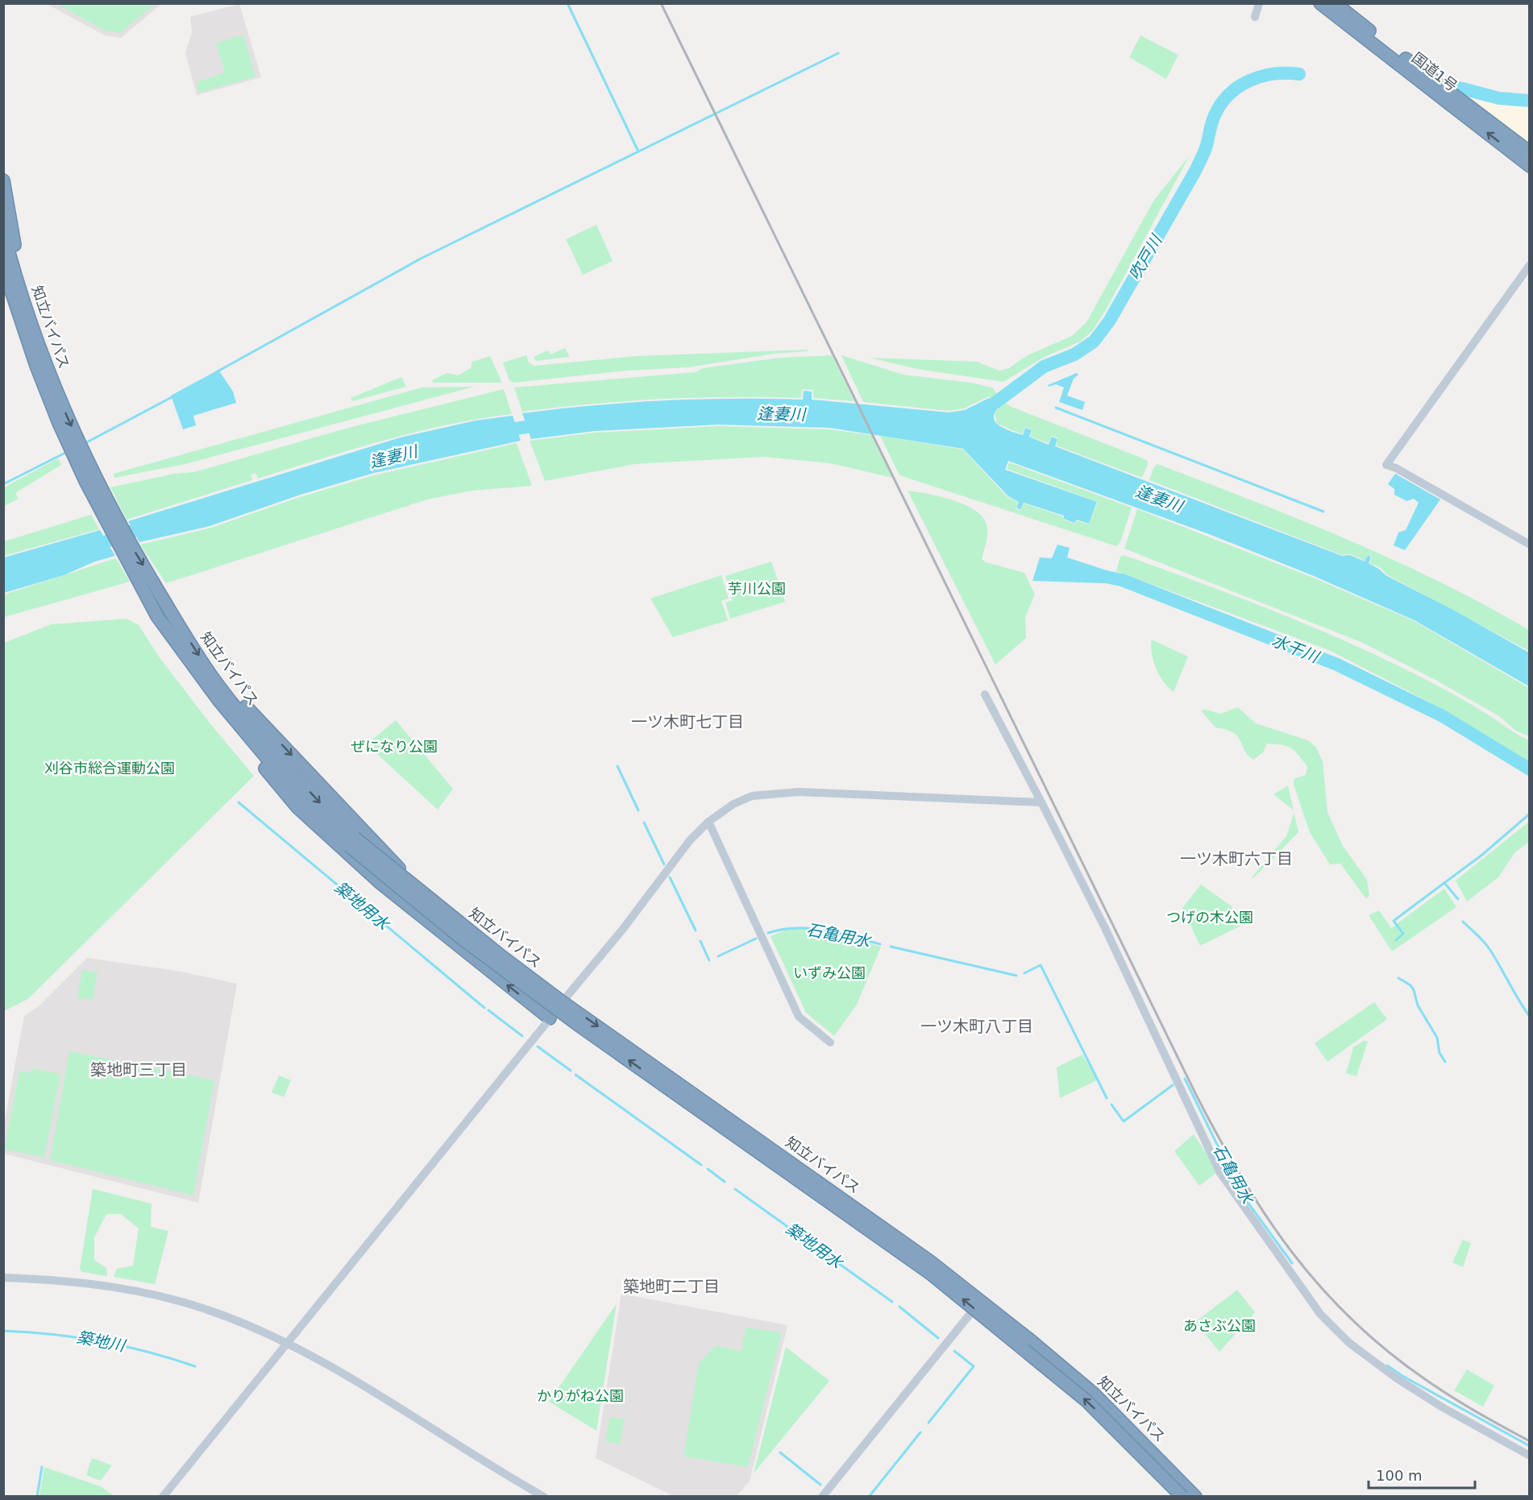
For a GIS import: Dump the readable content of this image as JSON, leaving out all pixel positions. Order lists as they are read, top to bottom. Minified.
{"streets":{"highway":["国道1号","知立バイパス"]},"districts":["一ツ木町七丁目","一ツ木町六丁目","一ツ木町八丁目","築地町三丁目","築地町二丁目"],"water":["吹戸川","逢妻川","水干川","築地用水","石亀用水","築地川"],"parks":["芋川公園","ぜになり公園","刈谷市総合運動公園","つげの木公園","いずみ公園","あさぶ公園","かりがね公園"],"scale_bar":"100 m"}
